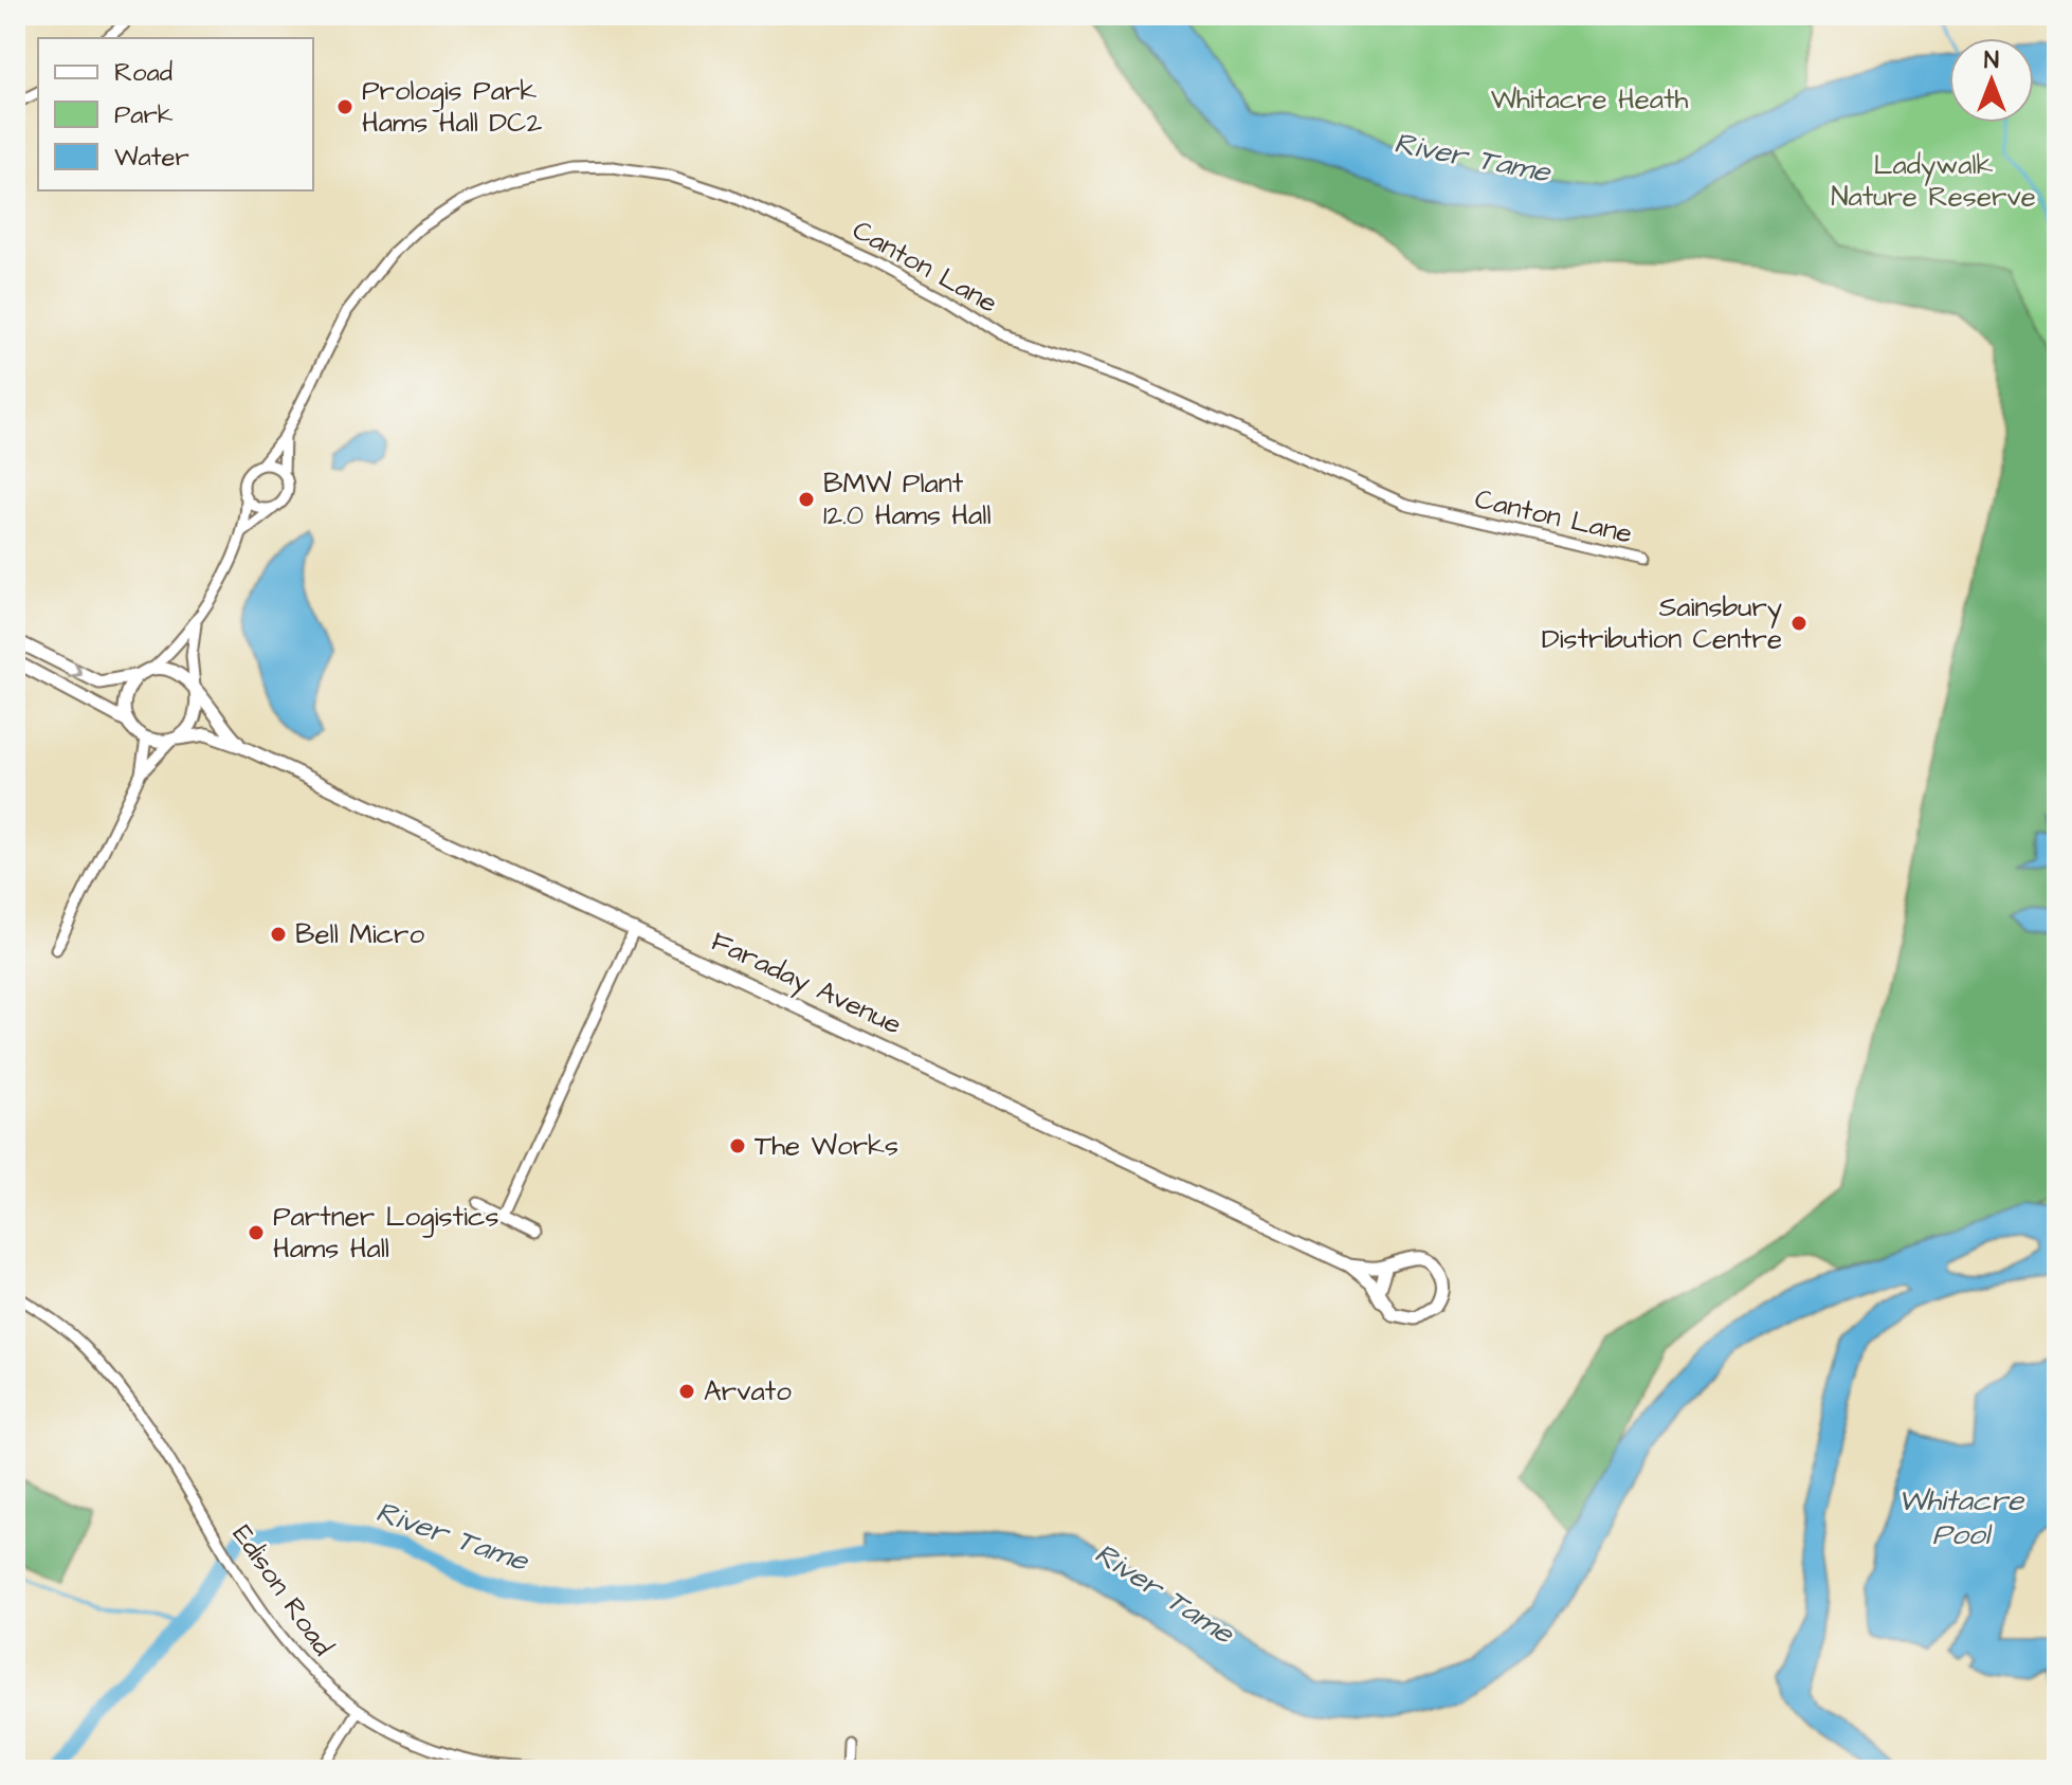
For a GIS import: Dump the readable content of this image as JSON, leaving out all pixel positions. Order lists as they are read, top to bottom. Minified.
{"streets":{"street":["Canton Lane","Faraday Avenue","Edison Road"]},"water":["River Tame","Whitacre Pool"],"parks":["Whitacre Heath","Ladywalk Nature Reserve"],"places":["Prologis Park Hams Hall DC2","BMW Plant 12.0 Hams Hall","Sainsbury Distribution Centre","Bell Micro","The Works","Partner Logistics Hams Hall","Arvato"],"legend":["Road","Park","Water"],"north":"top"}
